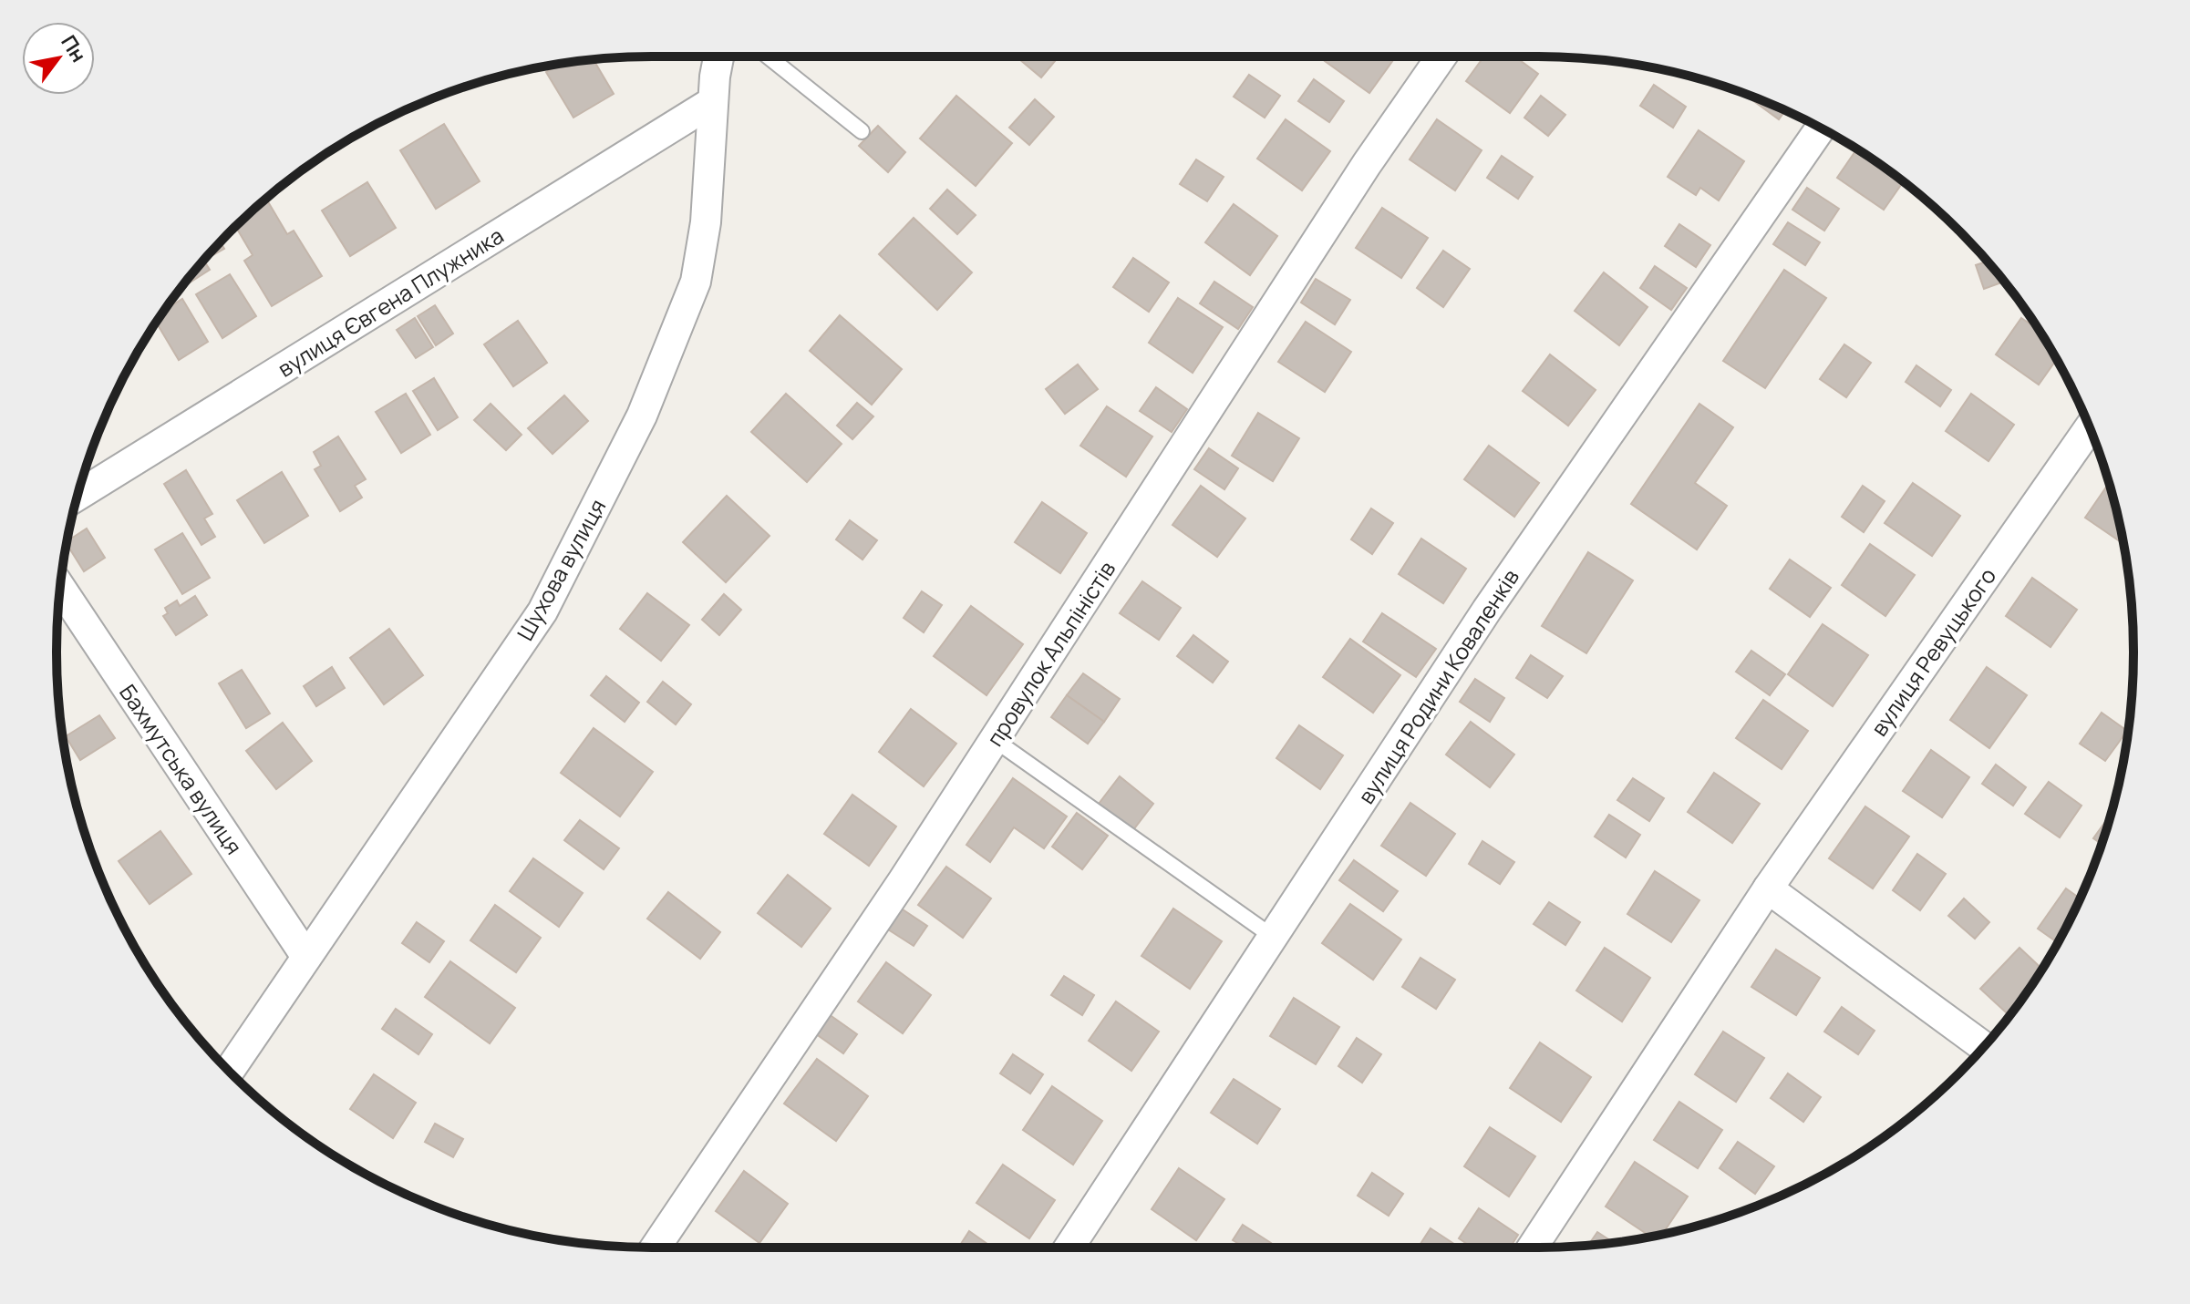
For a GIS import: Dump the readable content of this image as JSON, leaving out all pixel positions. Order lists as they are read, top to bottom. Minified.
{"streets":{"street":["вулиця Євгена Плужника","Шухова вулиця","вулиця Ревуцького","провулок Альпіністів","вулиця Родини Коваленків","Бахмутська вулиця"]},"crossings":[["вулиця Євгена Плужника","Шухова вулиця"],["Шухова вулиця","Бахмутська вулиця"]],"north":"top right"}
